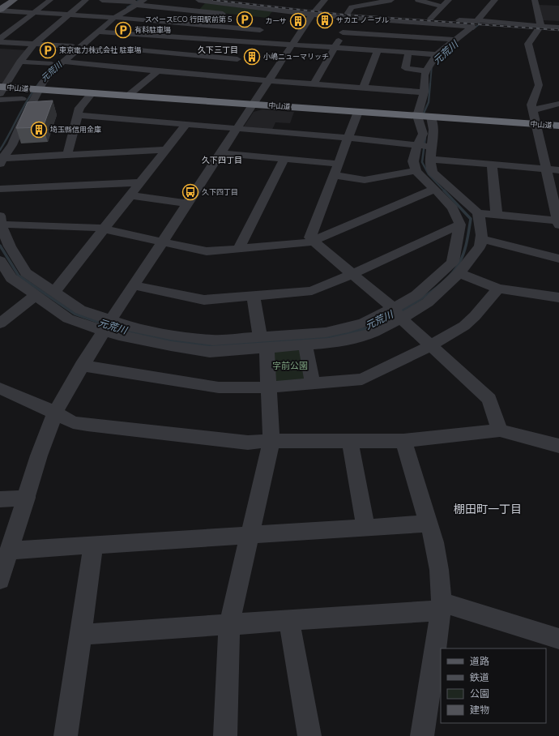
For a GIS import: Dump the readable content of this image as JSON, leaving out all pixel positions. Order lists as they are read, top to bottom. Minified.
{"streets":{"highway":["中山道"]},"districts":["久下三丁目","久下四丁目","棚田町一丁目"],"water":["元荒川"],"parks":["字前公園"],"places":{"parking":["スペースECO 行田駅前第５","有料駐車場","東京電力株式会社 駐車場"],"building":["サカエ ノーブル","カーサ","小嶋ニューマリッチ","埼玉縣信用金庫"],"bus stop":["久下四丁目"]},"legend":["道路","鉄道","公園","建物"]}
